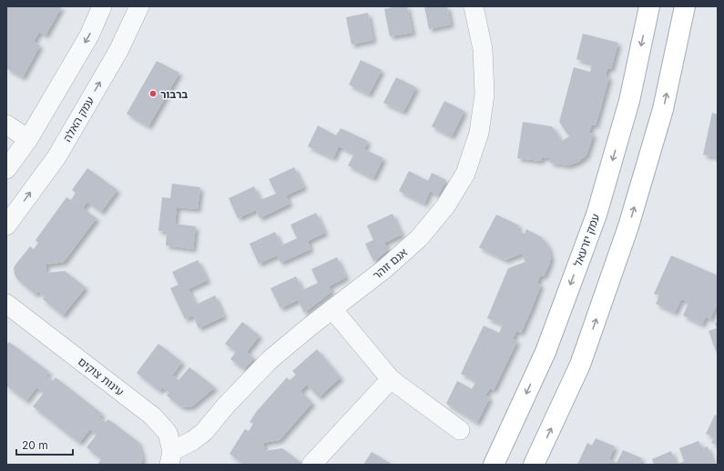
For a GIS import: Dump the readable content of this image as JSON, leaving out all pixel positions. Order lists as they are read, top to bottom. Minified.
{"streets":{"main road":["עמק יזרעאל"],"street":["עמק האלה","אגם זוהר","עינות צוקים"]},"crossings":[["אגם זוהר","עינות צוקים"]],"places":["ברבור"],"scale_bar":"20 m"}
